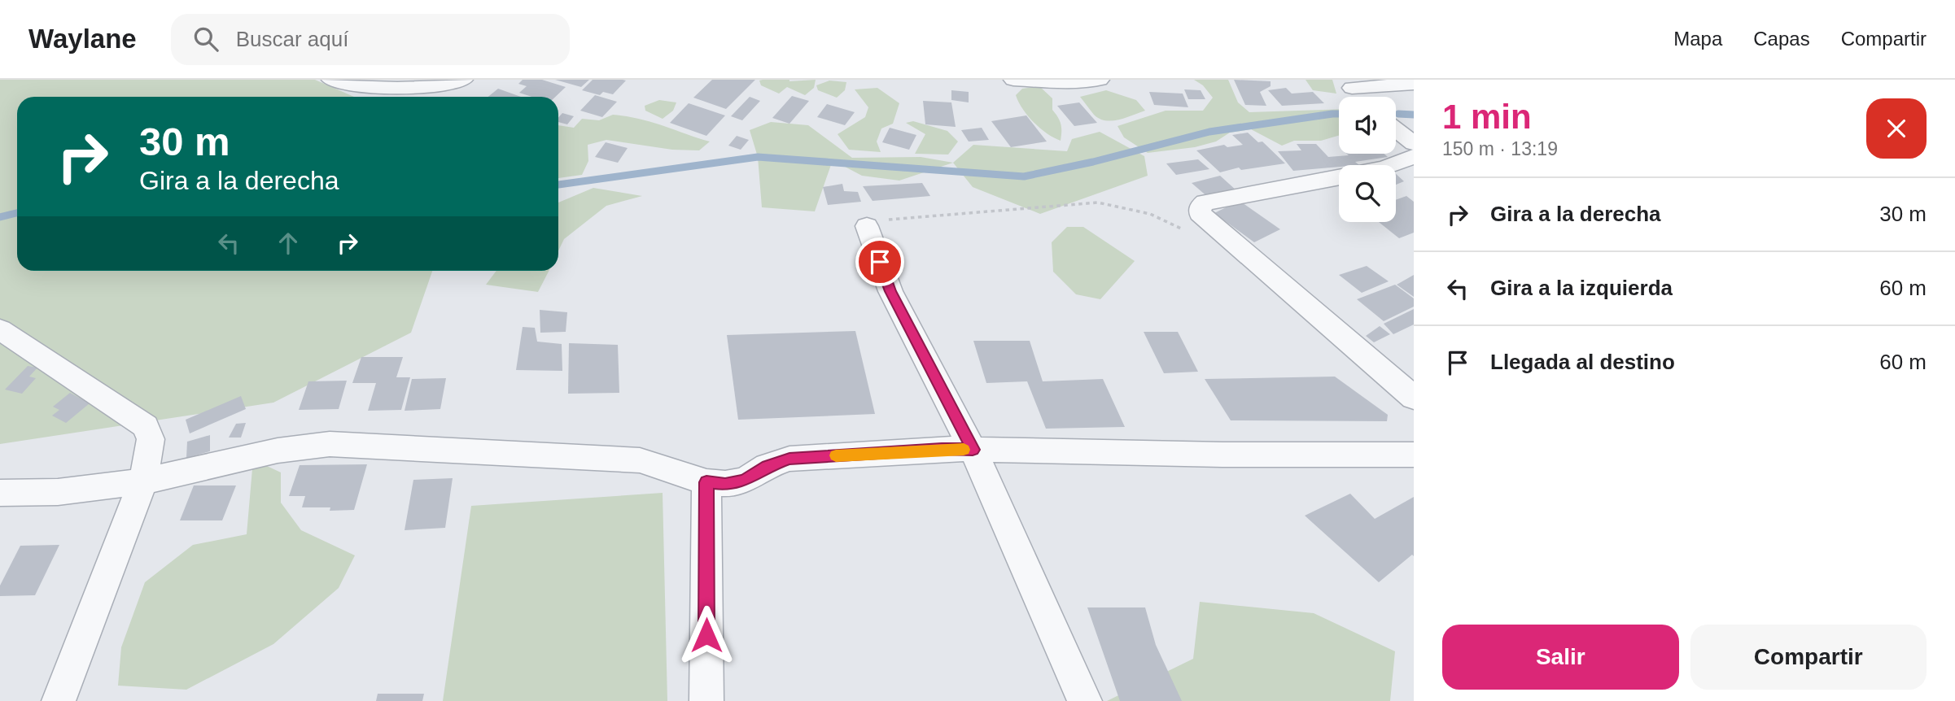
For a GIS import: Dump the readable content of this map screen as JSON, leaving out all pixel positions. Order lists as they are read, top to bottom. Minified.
{"page":{"header":"Waylane","search":"Buscar aquí","nav":["Mapa","Capas","Compartir"],"heading":["1 min","150 m · 13:19"],"turn":["30 m","Gira a la derecha"],"list":[{"name":"Gira a la derecha","value":"30 m"},{"name":"Gira a la izquierda","value":"60 m"},{"name":"Llegada al destino","value":"60 m"}],"buttons":["Salir","Compartir"]}}
